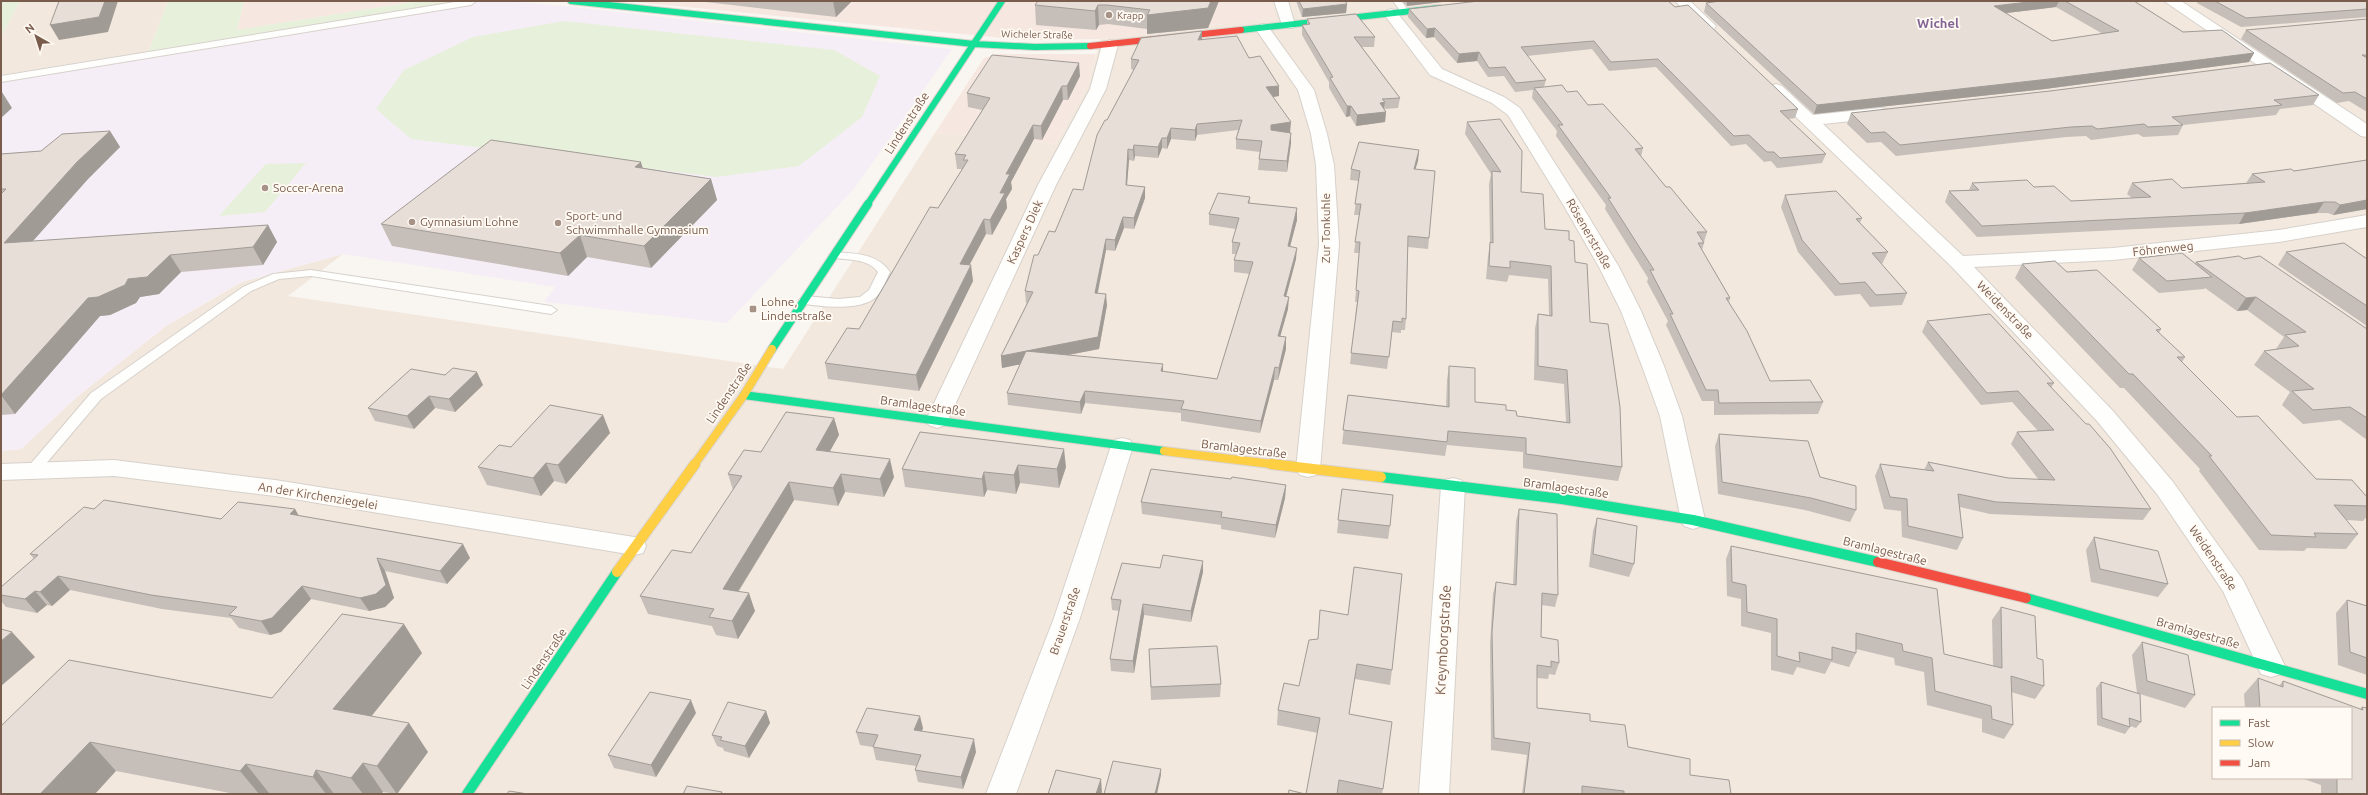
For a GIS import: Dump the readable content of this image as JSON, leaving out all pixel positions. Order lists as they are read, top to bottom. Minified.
{"streets":{"street":["Wicheler Straße","Lindenstraße","Zur Tonkuhle","Kaspers Diek","Rösenerstraße","Föhrenweg","Weidenstraße","Bramlagestraße","An der Kirchenziegelei","Brauerstraße","Kreymborgstraße"]},"crossings":[["Wicheler Straße","Lindenstraße"],["Wicheler Straße","Zur Tonkuhle"],["Wicheler Straße","Kaspers Diek"],["Wicheler Straße","Rösenerstraße"],["Lindenstraße","Bramlagestraße"],["Lindenstraße","An der Kirchenziegelei"],["Zur Tonkuhle","Bramlagestraße"],["Kaspers Diek","Bramlagestraße"],["Rösenerstraße","Bramlagestraße"],["Föhrenweg","Weidenstraße"],["Weidenstraße","Bramlagestraße"],["Bramlagestraße","Brauerstraße"],["Bramlagestraße","Kreymborgstraße"]],"districts":["Wichel"],"places":{"other":["Krapp","Soccer-Arena","Gymnasium Lohne","Sport- und Schwimmhalle Gymnasium"],"transit":["Lohne, Lindenstraße"]},"legend":["Fast","Slow","Jam"],"north":"top left"}
